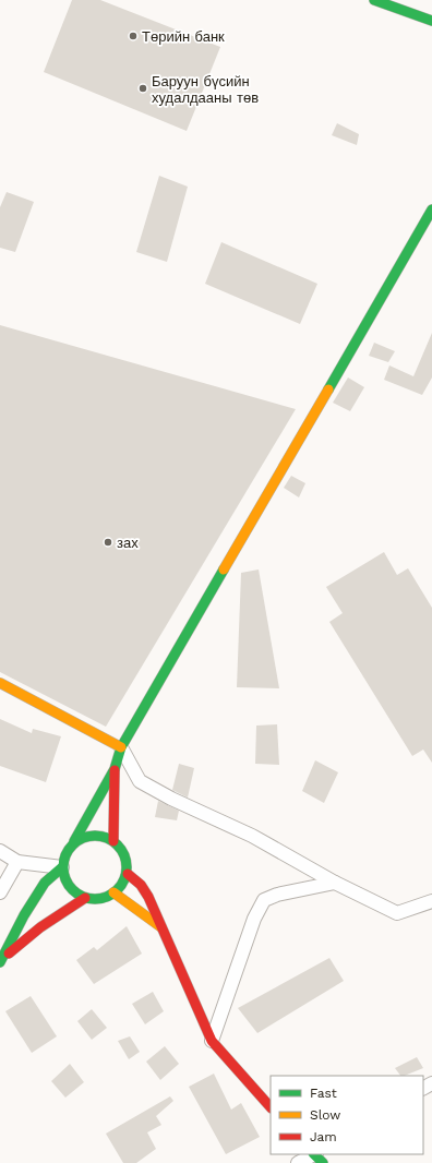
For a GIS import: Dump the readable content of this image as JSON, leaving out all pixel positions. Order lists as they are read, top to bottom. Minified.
{"places":["Төрийн банк","Баруун бүсийн худалдааны төв","зах"],"legend":["Fast","Slow","Jam"]}
